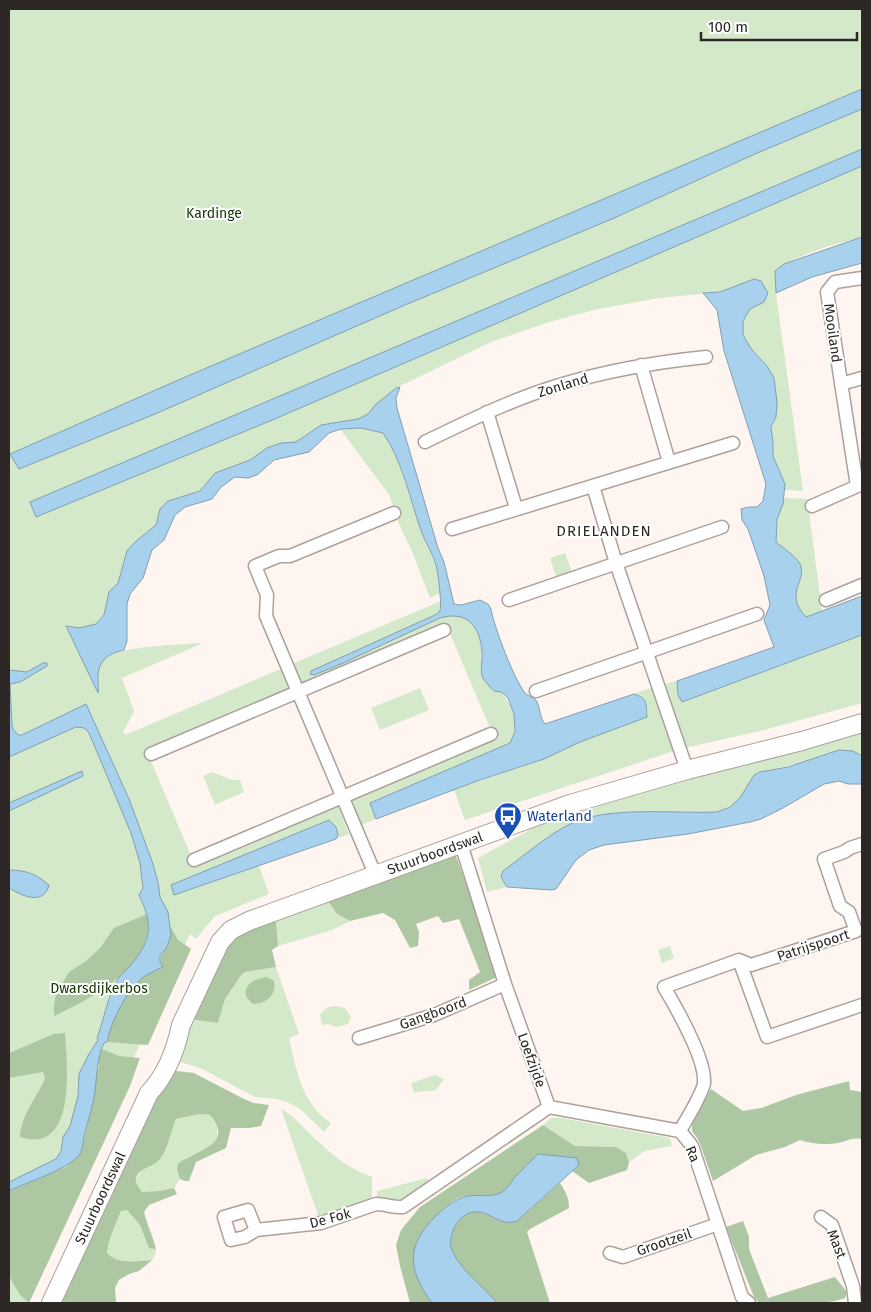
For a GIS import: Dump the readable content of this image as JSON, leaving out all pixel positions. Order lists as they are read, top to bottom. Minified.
{"streets":{"street":["Mooiland","Zonland","Stuurboordswal","Patrijspoort","Gangboord","Loefzijde","Ra","De Fok","Grootzeil","Mast"]},"crossings":[["Stuurboordswal","Loefzijde"],["Patrijspoort","Ra"],["Gangboord","Loefzijde"],["Loefzijde","Ra"],["Loefzijde","De Fok"],["Ra","De Fok"],["Ra","Grootzeil"]],"districts":["DRIELANDEN"],"parks":["Kardinge","Dwarsdijkerbos"],"places":{"bus stop":["Waterland"]},"scale_bar":"100 m"}
